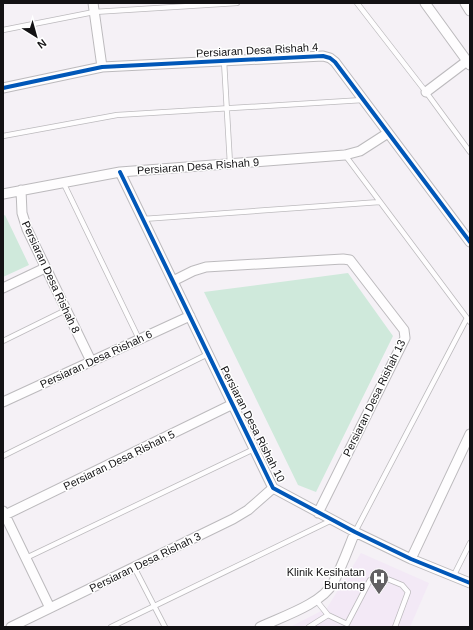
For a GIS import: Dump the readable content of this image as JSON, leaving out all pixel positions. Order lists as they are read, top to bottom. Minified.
{"streets":{"street":["Persiaran Desa Rishah 4","Persiaran Desa Rishah 9","Persiaran Desa Rishah 8","Persiaran Desa Rishah 6","Persiaran Desa Rishah 13","Persiaran Desa Rishah 10","Persiaran Desa Rishah 5","Persiaran Desa Rishah 3"]},"crossings":[["Persiaran Desa Rishah 4","Persiaran Desa Rishah 9"],["Persiaran Desa Rishah 9","Persiaran Desa Rishah 8"],["Persiaran Desa Rishah 9","Persiaran Desa Rishah 10"],["Persiaran Desa Rishah 8","Persiaran Desa Rishah 6"],["Persiaran Desa Rishah 6","Persiaran Desa Rishah 10"],["Persiaran Desa Rishah 13","Persiaran Desa Rishah 10"],["Persiaran Desa Rishah 10","Persiaran Desa Rishah 5"],["Persiaran Desa Rishah 10","Persiaran Desa Rishah 3"]],"places":{"hospital":["Klinik Kesihatan Buntong"]},"north":"bottom right"}
